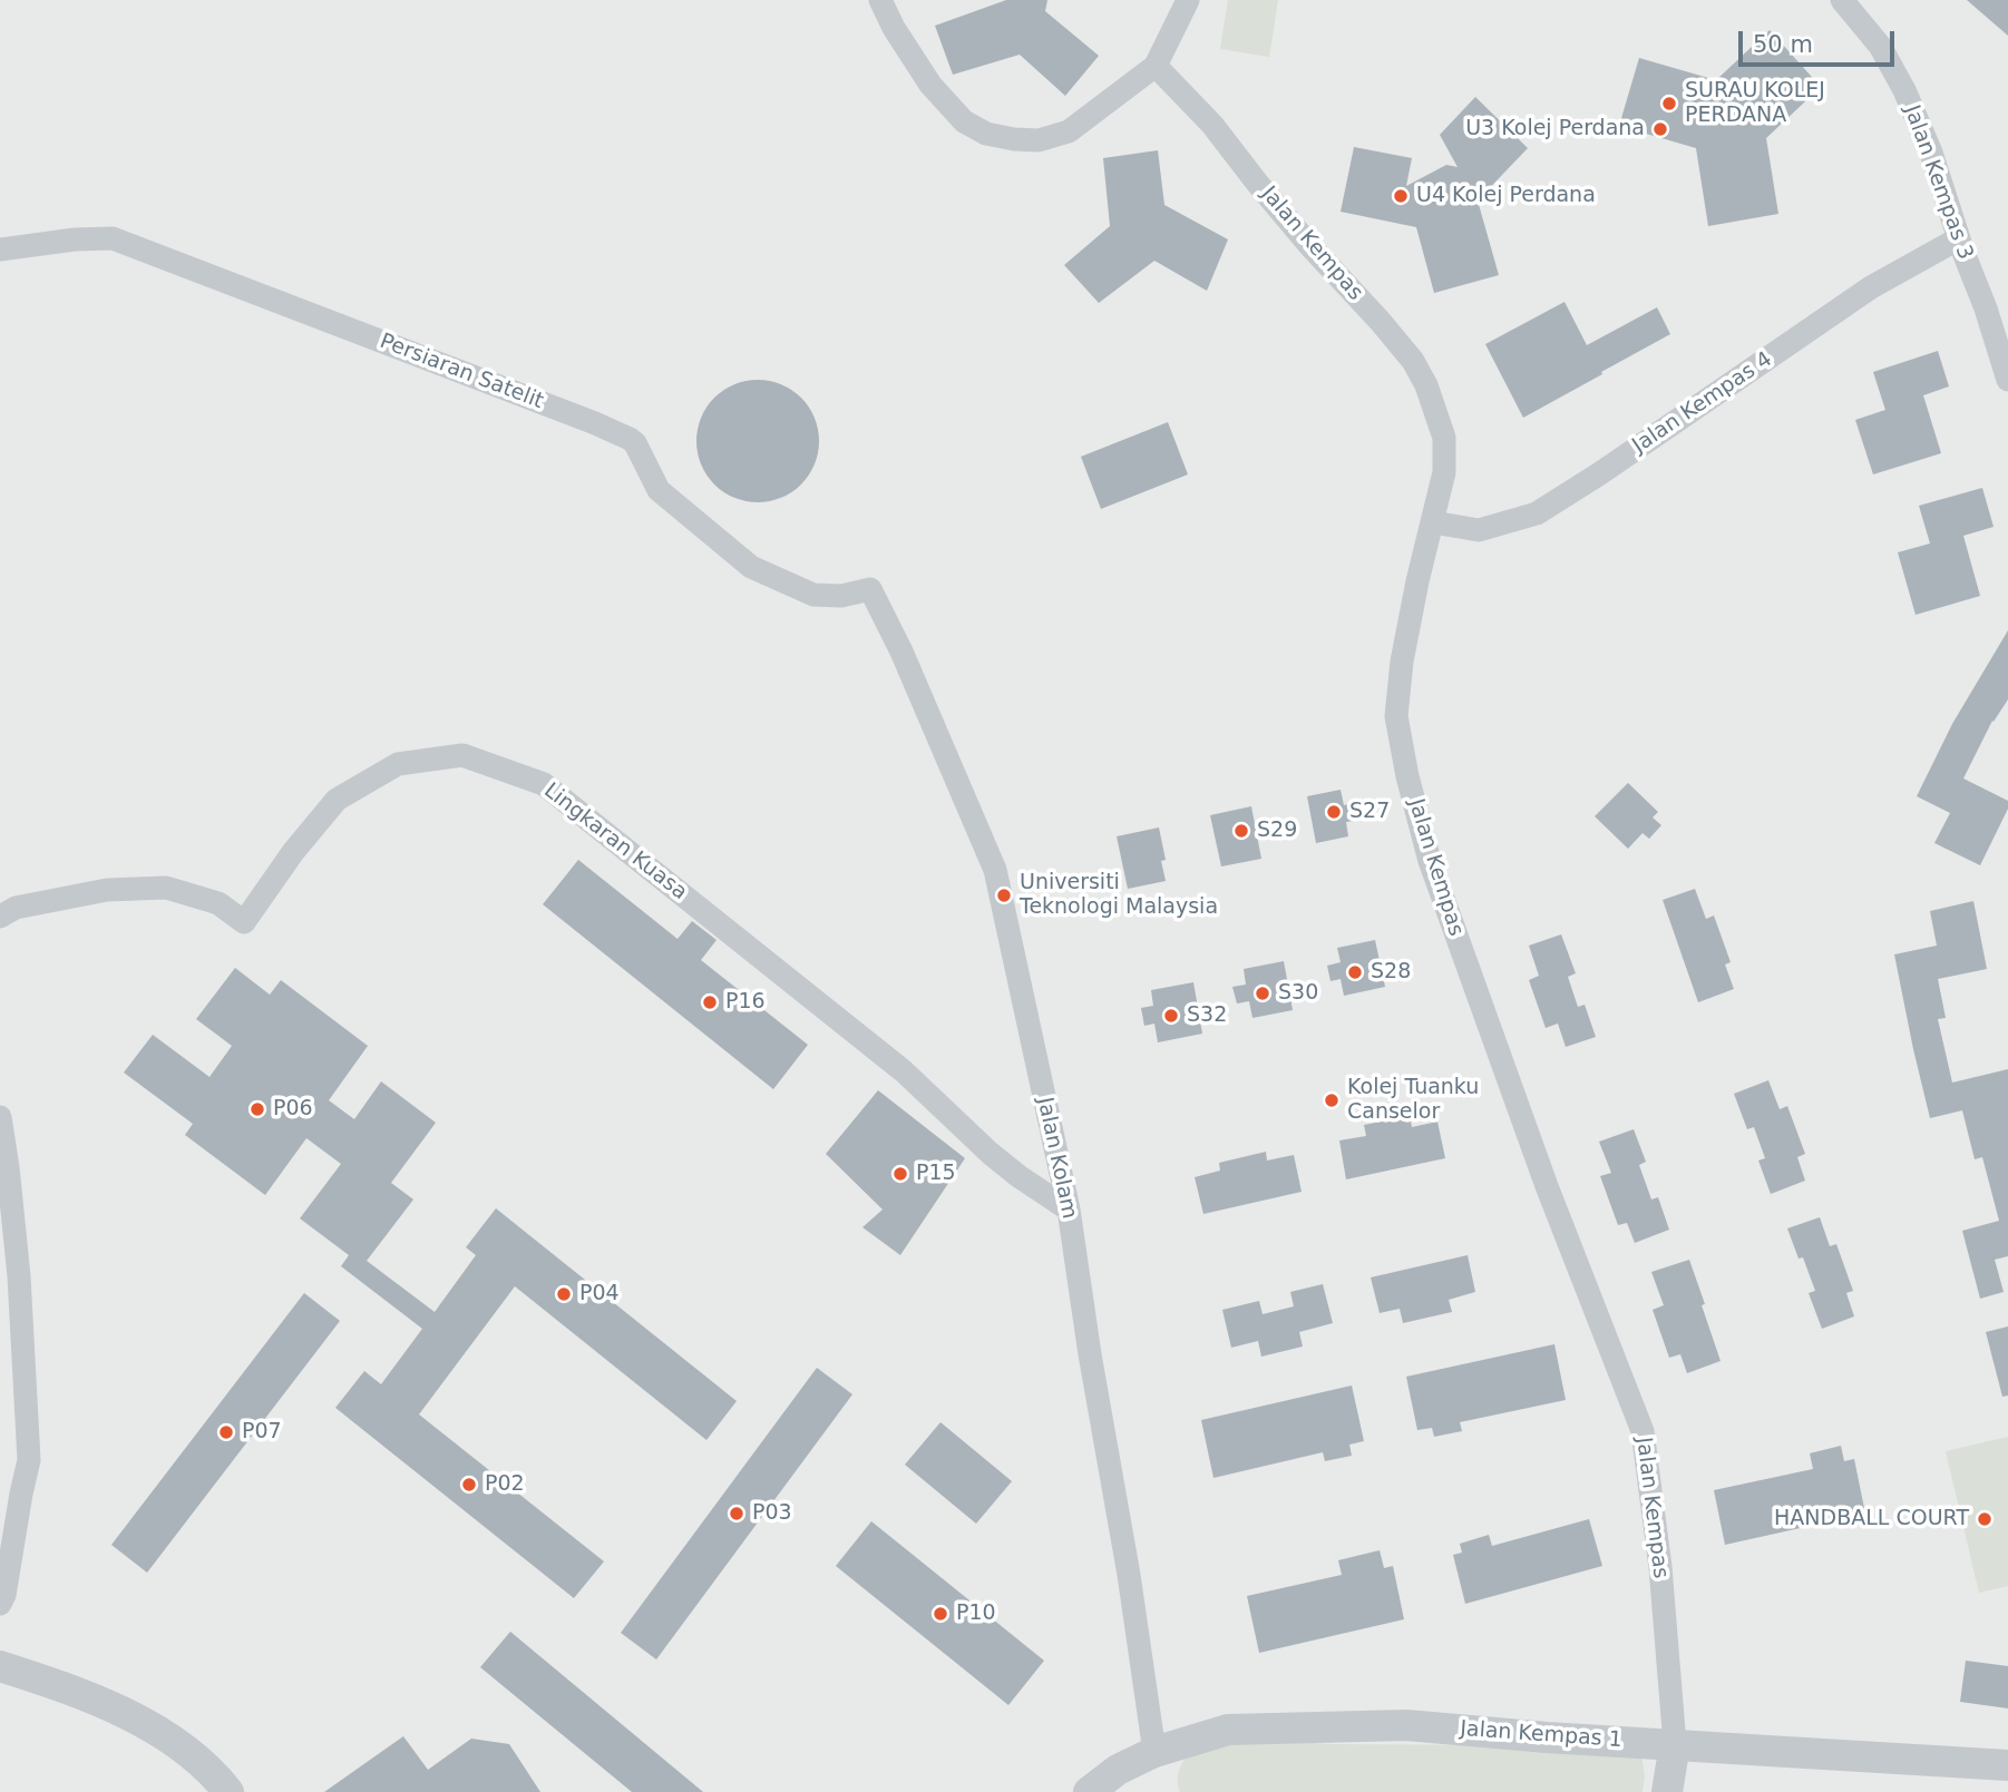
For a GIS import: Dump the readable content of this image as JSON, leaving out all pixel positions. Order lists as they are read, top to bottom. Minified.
{"streets":{"street":["Jalan Kempas 3","Jalan Kempas","Persiaran Satelit","Jalan Kempas 4","Lingkaran Kuasa","Jalan Kolam","Jalan Kempas 1"]},"crossings":[["Jalan Kempas 3","Jalan Kempas 4"],["Jalan Kempas","Jalan Kempas 4"],["Jalan Kempas","Jalan Kempas 1"],["Persiaran Satelit","Jalan Kolam"],["Lingkaran Kuasa","Jalan Kolam"],["Jalan Kolam","Jalan Kempas 1"]],"places":["SURAU KOLEJ PERDANA","U3 Kolej Perdana","U4 Kolej Perdana","S27","S29","Universiti Teknologi Malaysia","S28","S30","P16","S32","Kolej Tuanku Canselor","P06","P15","P04","P07","P02","P03","HANDBALL COURT","P10"],"scale_bar":"50 m"}
